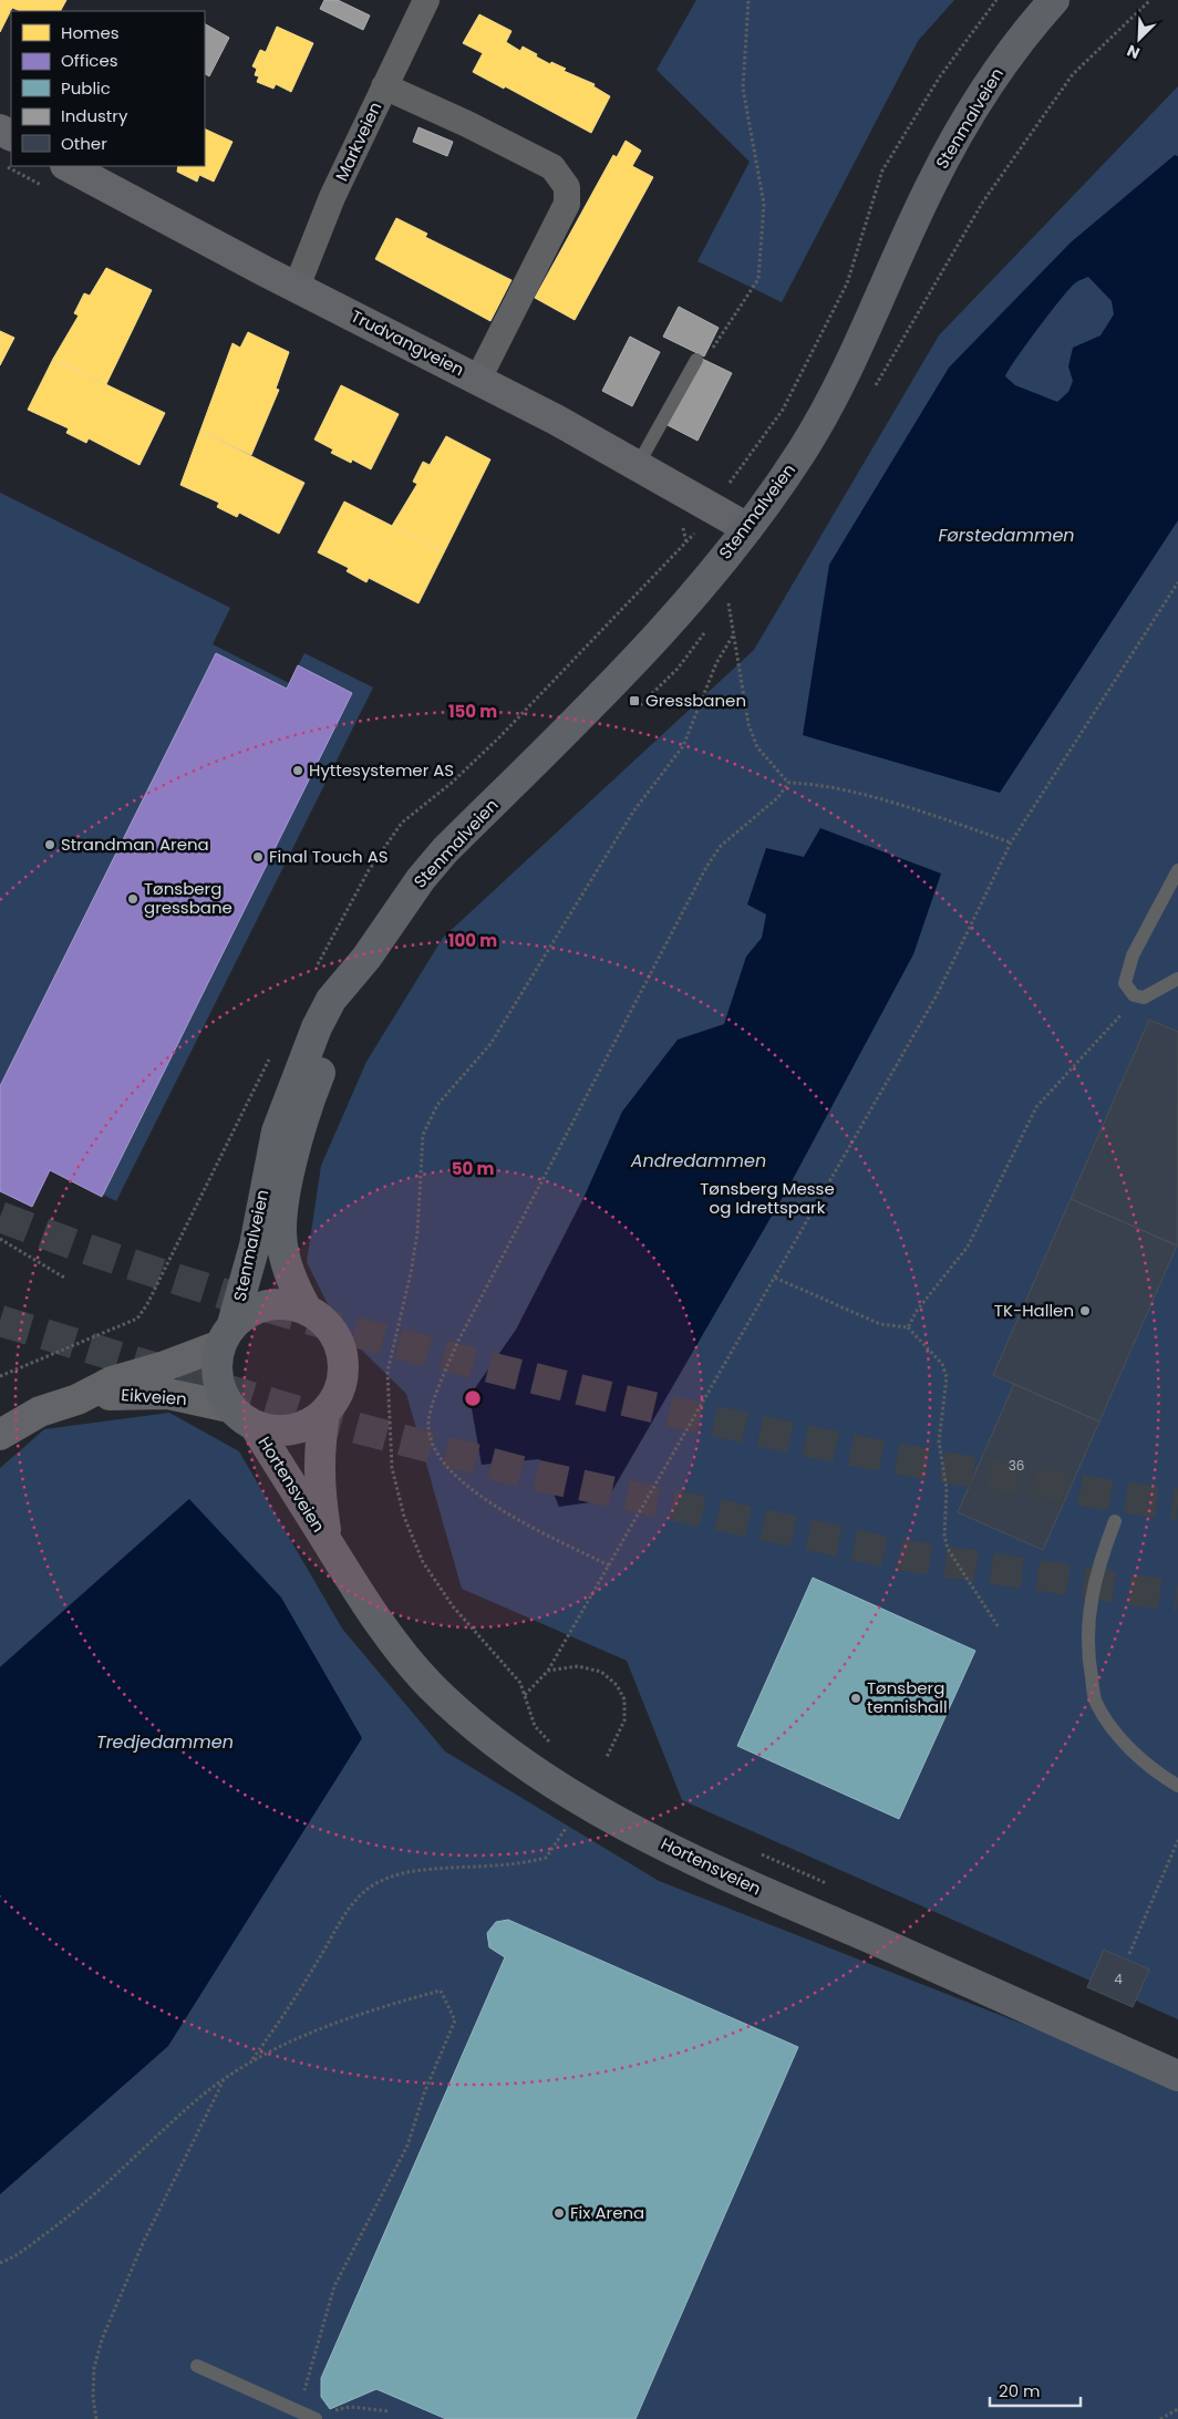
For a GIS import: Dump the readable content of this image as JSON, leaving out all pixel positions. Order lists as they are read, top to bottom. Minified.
{"streets":{"main road":["Stenmalveien","Trudvangveien","Eikveien","Hortensveien"],"street":["Markveien"]},"crossings":[["Stenmalveien","Trudvangveien"],["Stenmalveien","Eikveien"],["Stenmalveien","Hortensveien"],["Markveien","Trudvangveien"],["Eikveien","Hortensveien"]],"water":["Førstedammen","Andredammen","Tredjedammen"],"parks":["Tønsberg Messe og Idrettspark"],"places":{"transit":["Gressbanen"],"other":["Hyttesystemer AS","Strandman Arena","Final Touch AS","Tønsberg gressbane","TK-Hallen","Tønsberg tennishall","Fix Arena"]},"house_numbers":["36","4"],"legend":["Homes","Offices","Public","Industry","Other"],"scale_bar":"20 m","north":"bottom left","rings":["150 m","100 m","50 m"]}
